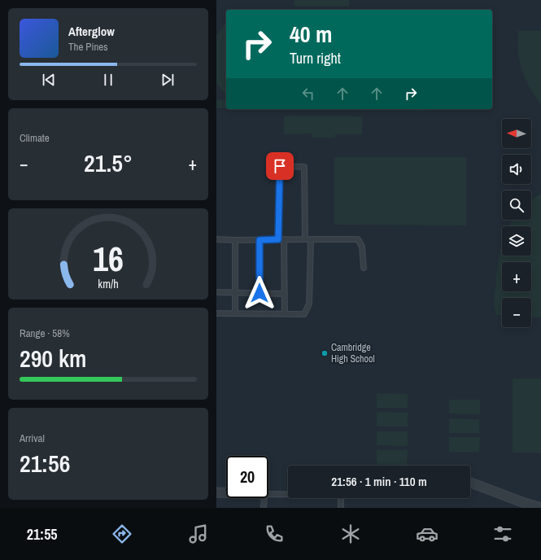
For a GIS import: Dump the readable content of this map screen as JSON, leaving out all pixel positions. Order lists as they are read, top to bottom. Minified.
{"places":["Cambridge High School"],"north":"left","page":{"turn":["40 m","Turn right"],"song":["Afterglow","The Pines"],"tile":["Climate",["Range · 58%","290 km"],["Arrival","21:56"]],"map_buttons":["+","−"],"heat":["−","21.5°","+"],"limit":"20","trip":"21:56 · 1 min · 110 m","tabs":"21:55","gauge":["16","km/h"]}}
